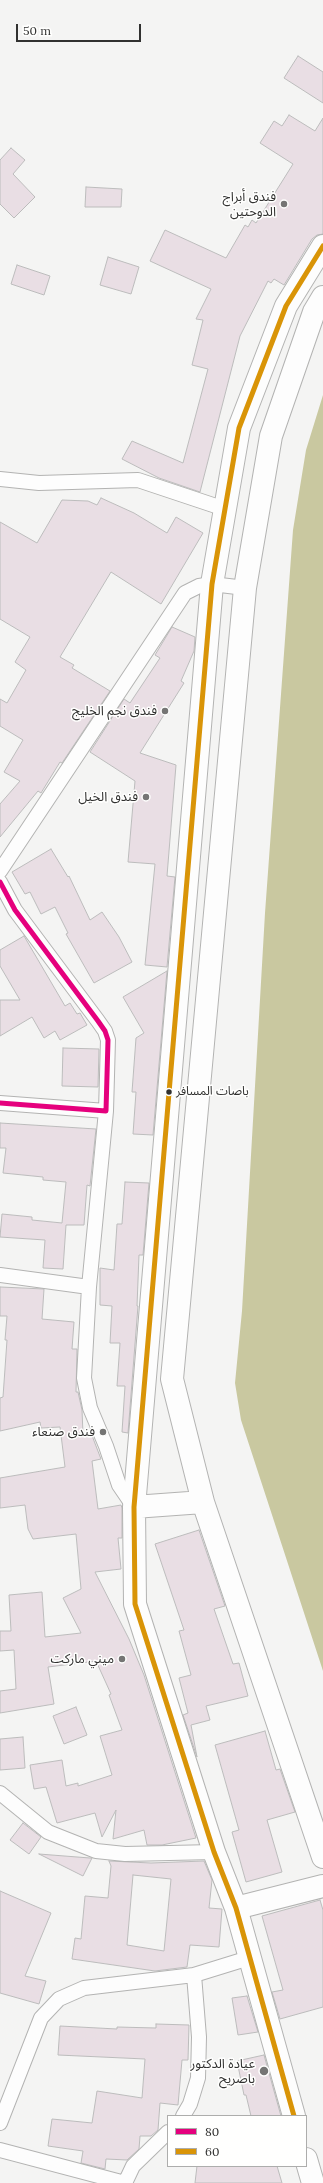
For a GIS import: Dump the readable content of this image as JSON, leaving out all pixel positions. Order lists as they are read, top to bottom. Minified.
{"places":["فندق أبراج الدوحتين","فندق نجم الخليج","فندق الخيل","باصات المسافر","فندق صنعاء","ميني ماركت","عيادة الدكتور باصريح"],"lines":["transit line 60","transit line 80"],"legend":["80","60"],"scale_bar":"50 m"}
